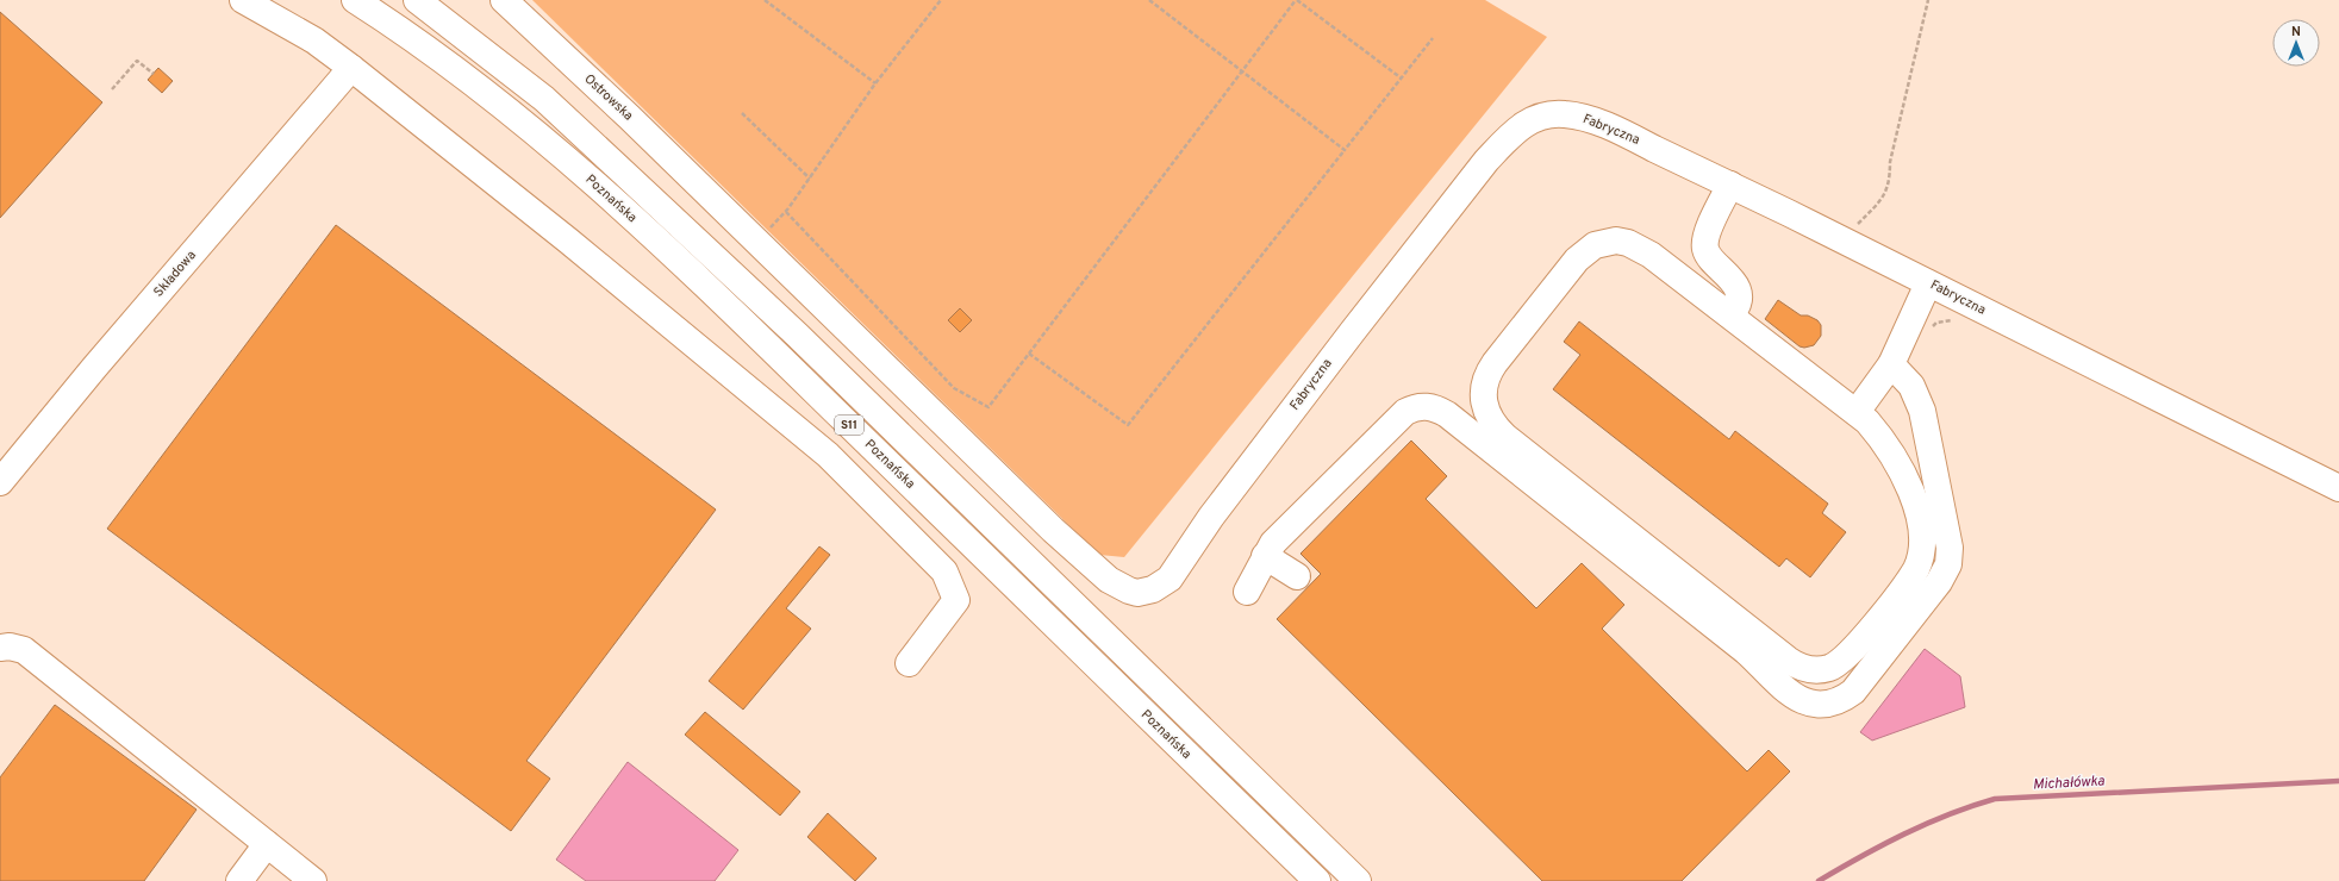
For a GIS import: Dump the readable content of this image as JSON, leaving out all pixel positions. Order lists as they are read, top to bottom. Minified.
{"streets":{"main road":["Ostrowska","Fabryczna","Poznańska","Składowa","S11"]},"crossings":[["Ostrowska","Fabryczna"]],"water":["Michałówka"],"north":"top"}
